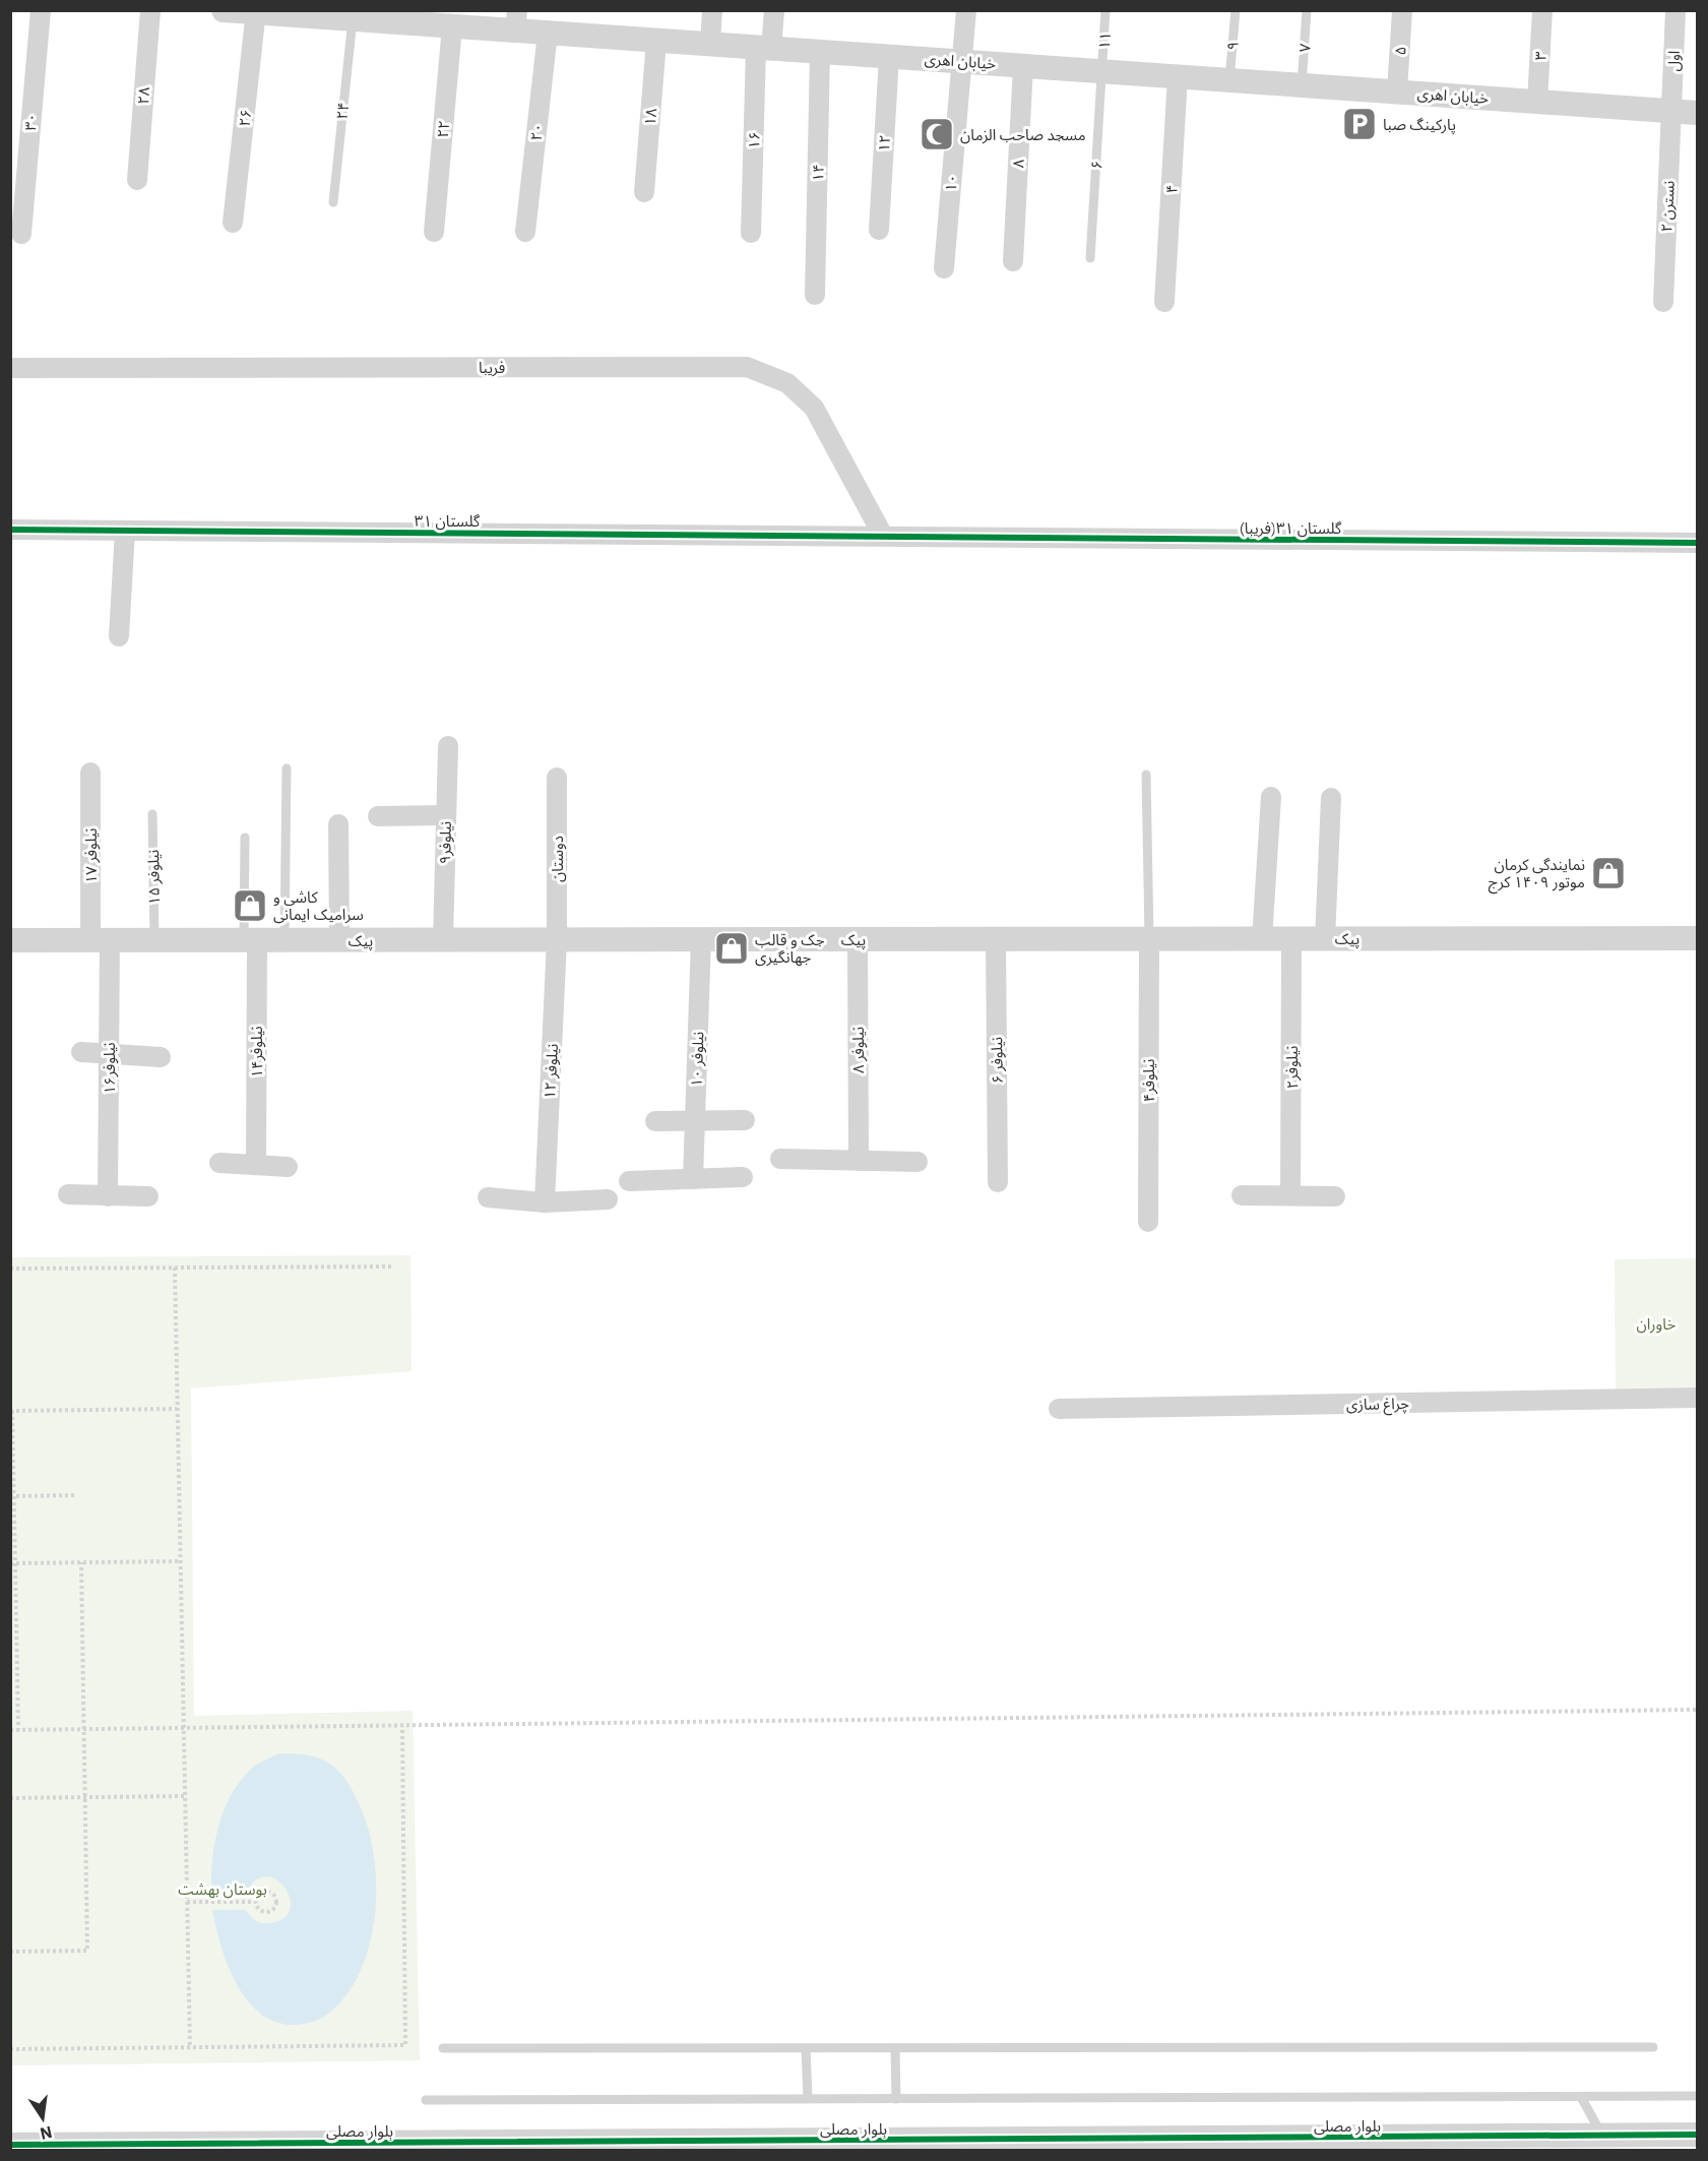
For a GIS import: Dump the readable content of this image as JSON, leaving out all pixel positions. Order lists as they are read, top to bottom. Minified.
{"streets":{"street":["۵","۳","خیابان اهری","اول","۲۸","۱۸","۲۶","۳۰","۲۲","۲۰","۱۶","۱۲","۸","۱۴","۱۰","۴","نسترن ۲","فریبا","گلستان ۳۱","گلستان ۳۱(فریبا)","نیلوفر۹","نیلوفر ۱۷","دوستان","پیک","نیلوفر ۸","نیلوفر۱۴","نیلوفر ۱۰","نیلوفر ۶","نیلوفر۲","نیلوفر۱۶","نیلوفر ۱۲","نیلوفر۴","چراغ سازی","بلوار مصلی"],"lane":["۱۱","۹","۷","۲۴","۶","نیلوفر ۱۵"]},"crossings":[["۱۱","خیابان اهری"],["۱۱","۶"],["۹","خیابان اهری"],["۷","خیابان اهری"],["۵","خیابان اهری"],["۳","خیابان اهری"],["خیابان اهری","اول"],["خیابان اهری","۲۴"],["خیابان اهری","۱۸"],["خیابان اهری","۲۶"],["خیابان اهری","۲۲"],["خیابان اهری","۲۰"],["خیابان اهری","۱۶"],["خیابان اهری","۱۲"],["خیابان اهری","۸"],["خیابان اهری","۶"],["خیابان اهری","۱۴"],["خیابان اهری","۱۰"],["خیابان اهری","۴"],["خیابان اهری","نسترن ۲"],["اول","نسترن ۲"],["فریبا","گلستان ۳۱"],["فریبا","گلستان ۳۱(فریبا)"],["گلستان ۳۱","گلستان ۳۱(فریبا)"],["نیلوفر۹","پیک"],["نیلوفر ۱۷","پیک"],["نیلوفر ۱۷","نیلوفر۱۶"],["دوستان","پیک"],["دوستان","نیلوفر ۱۲"],["نیلوفر ۱۵","پیک"],["پیک","نیلوفر ۸"],["پیک","نیلوفر۱۴"],["پیک","نیلوفر ۱۰"],["پیک","نیلوفر ۶"],["پیک","نیلوفر۲"],["پیک","نیلوفر۱۶"],["پیک","نیلوفر ۱۲"],["پیک","نیلوفر۴"]],"parks":["خاوران","بوستان بهشت"],"places":{"parking":["پارکینگ صبا"],"mosque":["مسجد صاحب الزمان"],"shop":["نمایندگی کرمان موتور ۱۴۰۹ کرج","کاشی و سرامیک ایمانی","جک و قالب جهانگیری"]},"north":"bottom"}
